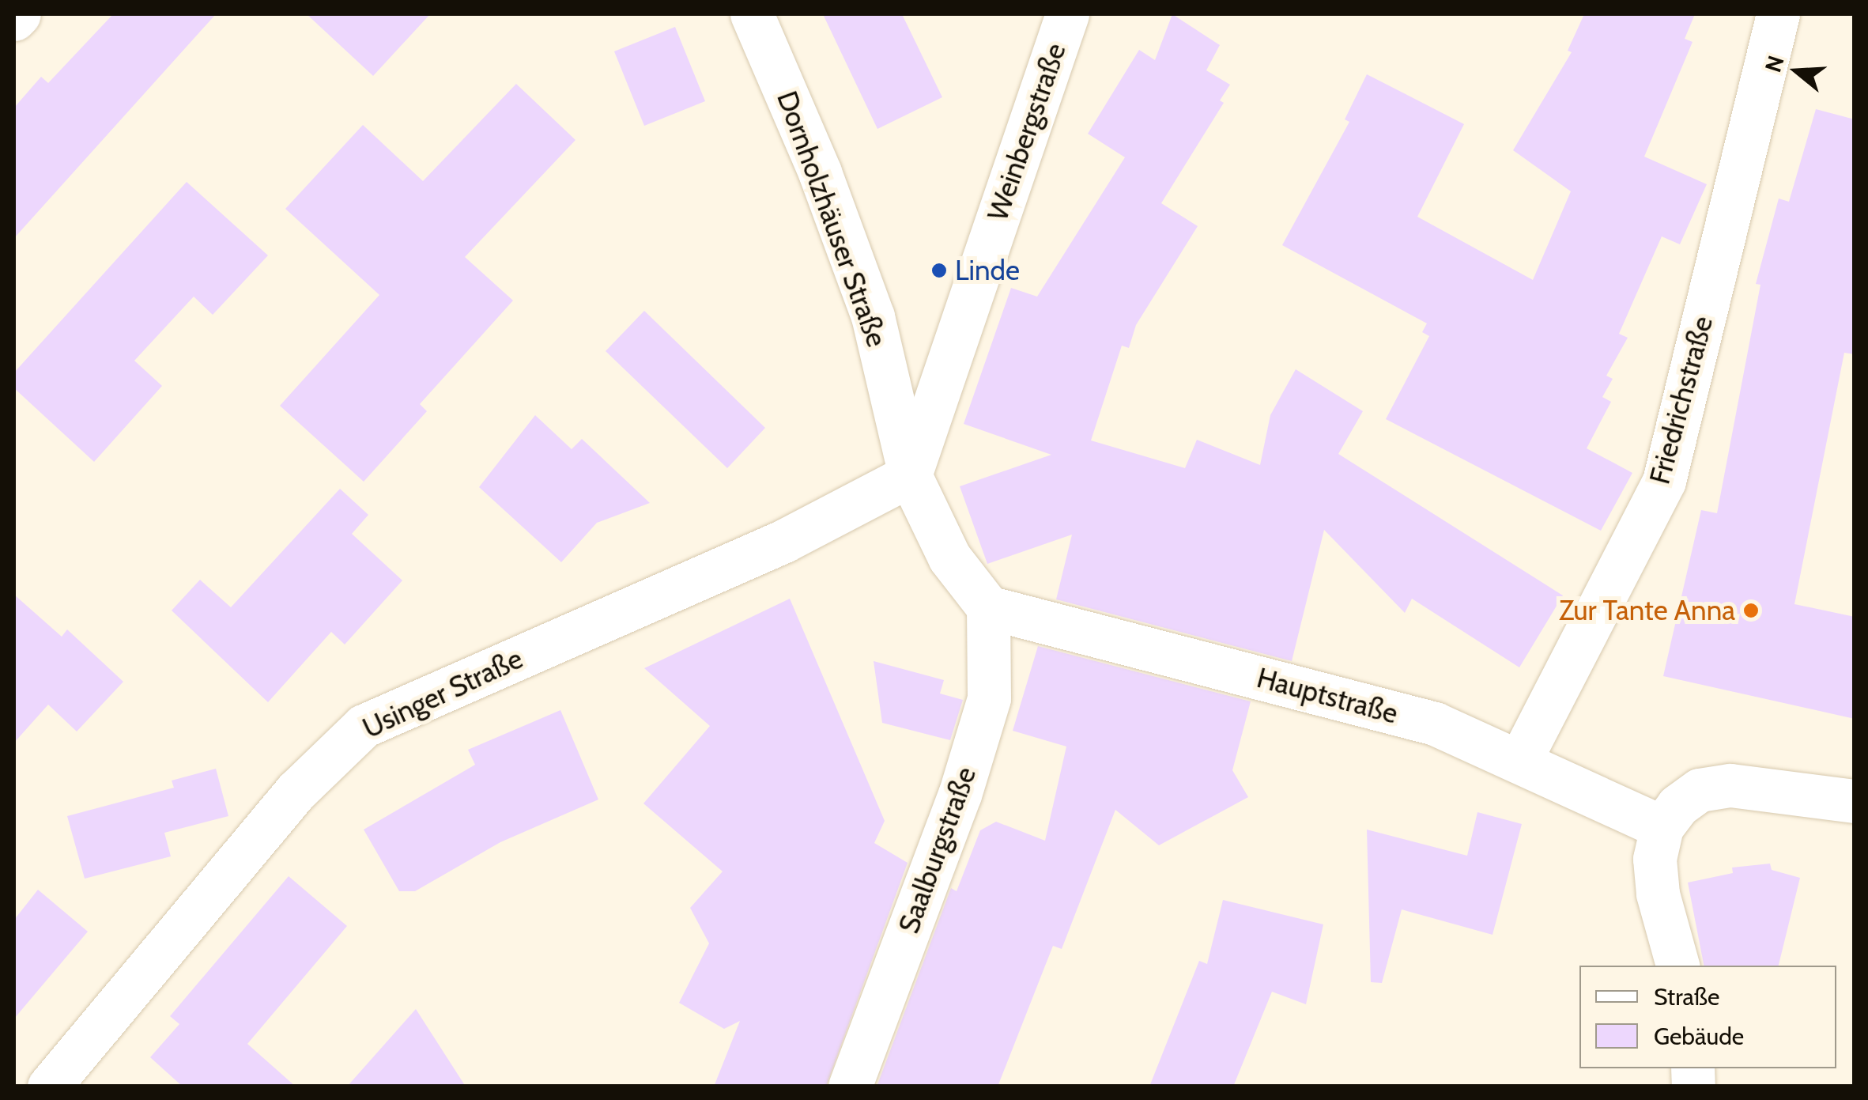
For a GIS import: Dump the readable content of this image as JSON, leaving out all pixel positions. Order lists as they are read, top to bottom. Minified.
{"streets":{"street":["Weinbergstraße","Dornholzhäuser Straße","Friedrichstraße","Usinger Straße","Hauptstraße","Saalburgstraße"]},"crossings":[["Weinbergstraße","Dornholzhäuser Straße"],["Weinbergstraße","Usinger Straße"],["Dornholzhäuser Straße","Usinger Straße"],["Friedrichstraße","Hauptstraße"],["Hauptstraße","Saalburgstraße"]],"places":["Linde","Zur Tante Anna"],"legend":["Straße","Gebäude"],"north":"left"}
